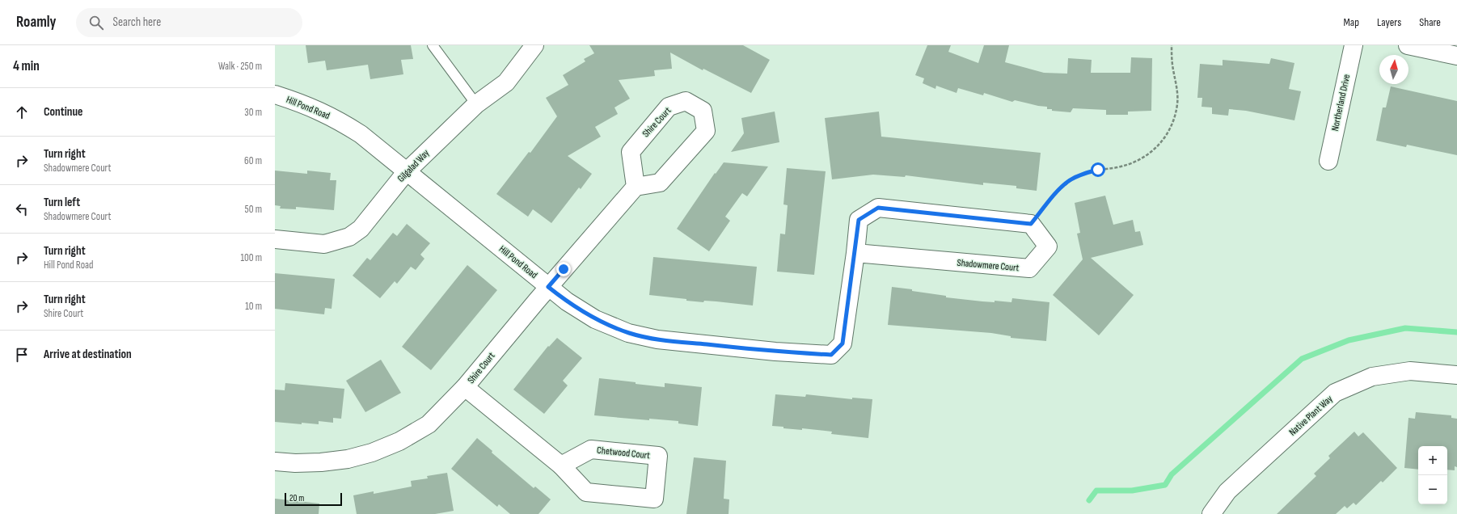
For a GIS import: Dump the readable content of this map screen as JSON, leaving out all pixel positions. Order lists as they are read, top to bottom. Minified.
{"streets":{"street":["Northerland Drive","Hill Pond Road","Shire Court","Gilgalad Way","Shadowmere Court","Native Plant Way","Chetwood Court"]},"crossings":[["Hill Pond Road","Shire Court"],["Hill Pond Road","Gilgalad Way"],["Hill Pond Road","Shadowmere Court"],["Shire Court","Chetwood Court"]],"scale_bar":"20 m","north":"top","page":{"header":"Roamly","search":"Search here","nav":["Map","Layers","Share"],"heading":["4 min","Walk · 250 m"],"list":[["Continue","30 m"],["Turn right","Shadowmere Court","60 m"],["Turn left","Shadowmere Court","50 m"],["Turn right","Hill Pond Road","100 m"],["Turn right","Shire Court","10 m"],"Arrive at destination"],"map_buttons":["+","−"],"scale":"20 m"}}
